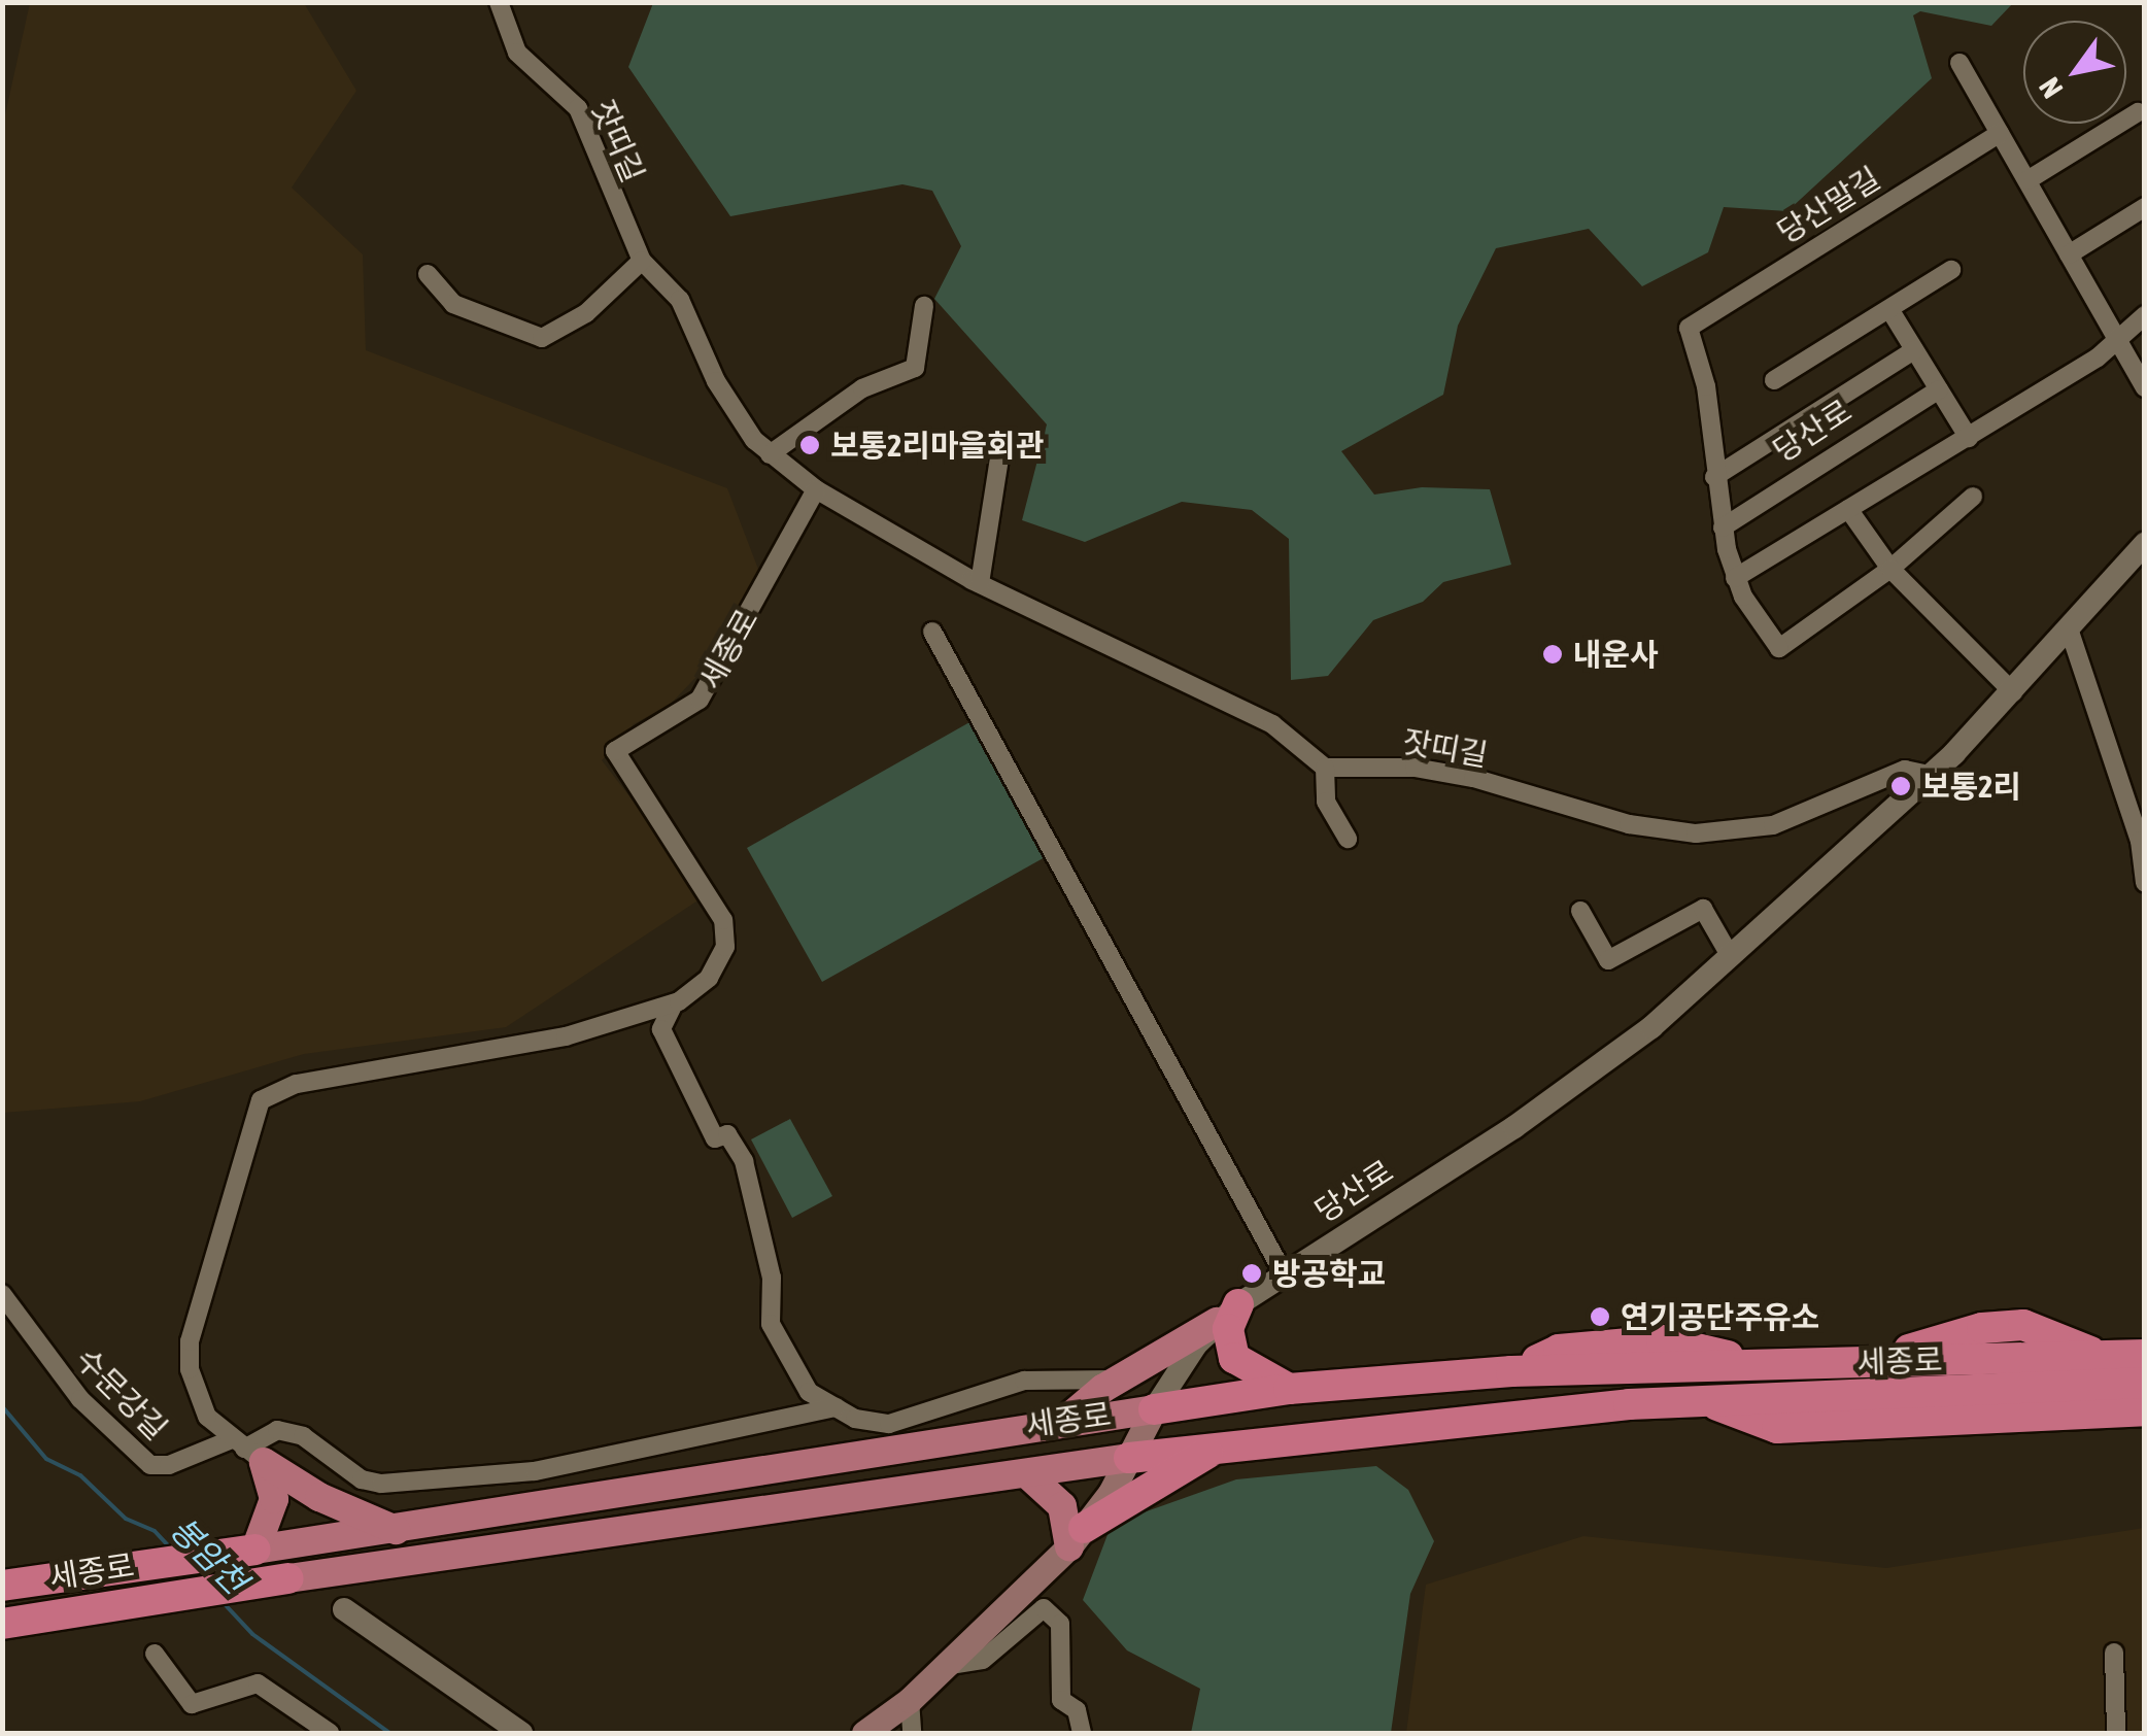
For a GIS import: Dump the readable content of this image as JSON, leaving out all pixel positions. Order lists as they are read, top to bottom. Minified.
{"streets":{"highway":["세종로"],"main road":["당산로"],"street":["잣띠길","당산말길","수문강길"]},"crossings":[["잣띠길","당산로"],["잣띠길","세종로"],["당산말길","당산로"],["당산로","세종로"],["세종로","수문강길"]],"water":["봉암천"],"places":["보통2리마을회관","내운사","보통2리","방공학교","연기공단주유소"],"north":"bottom left"}
